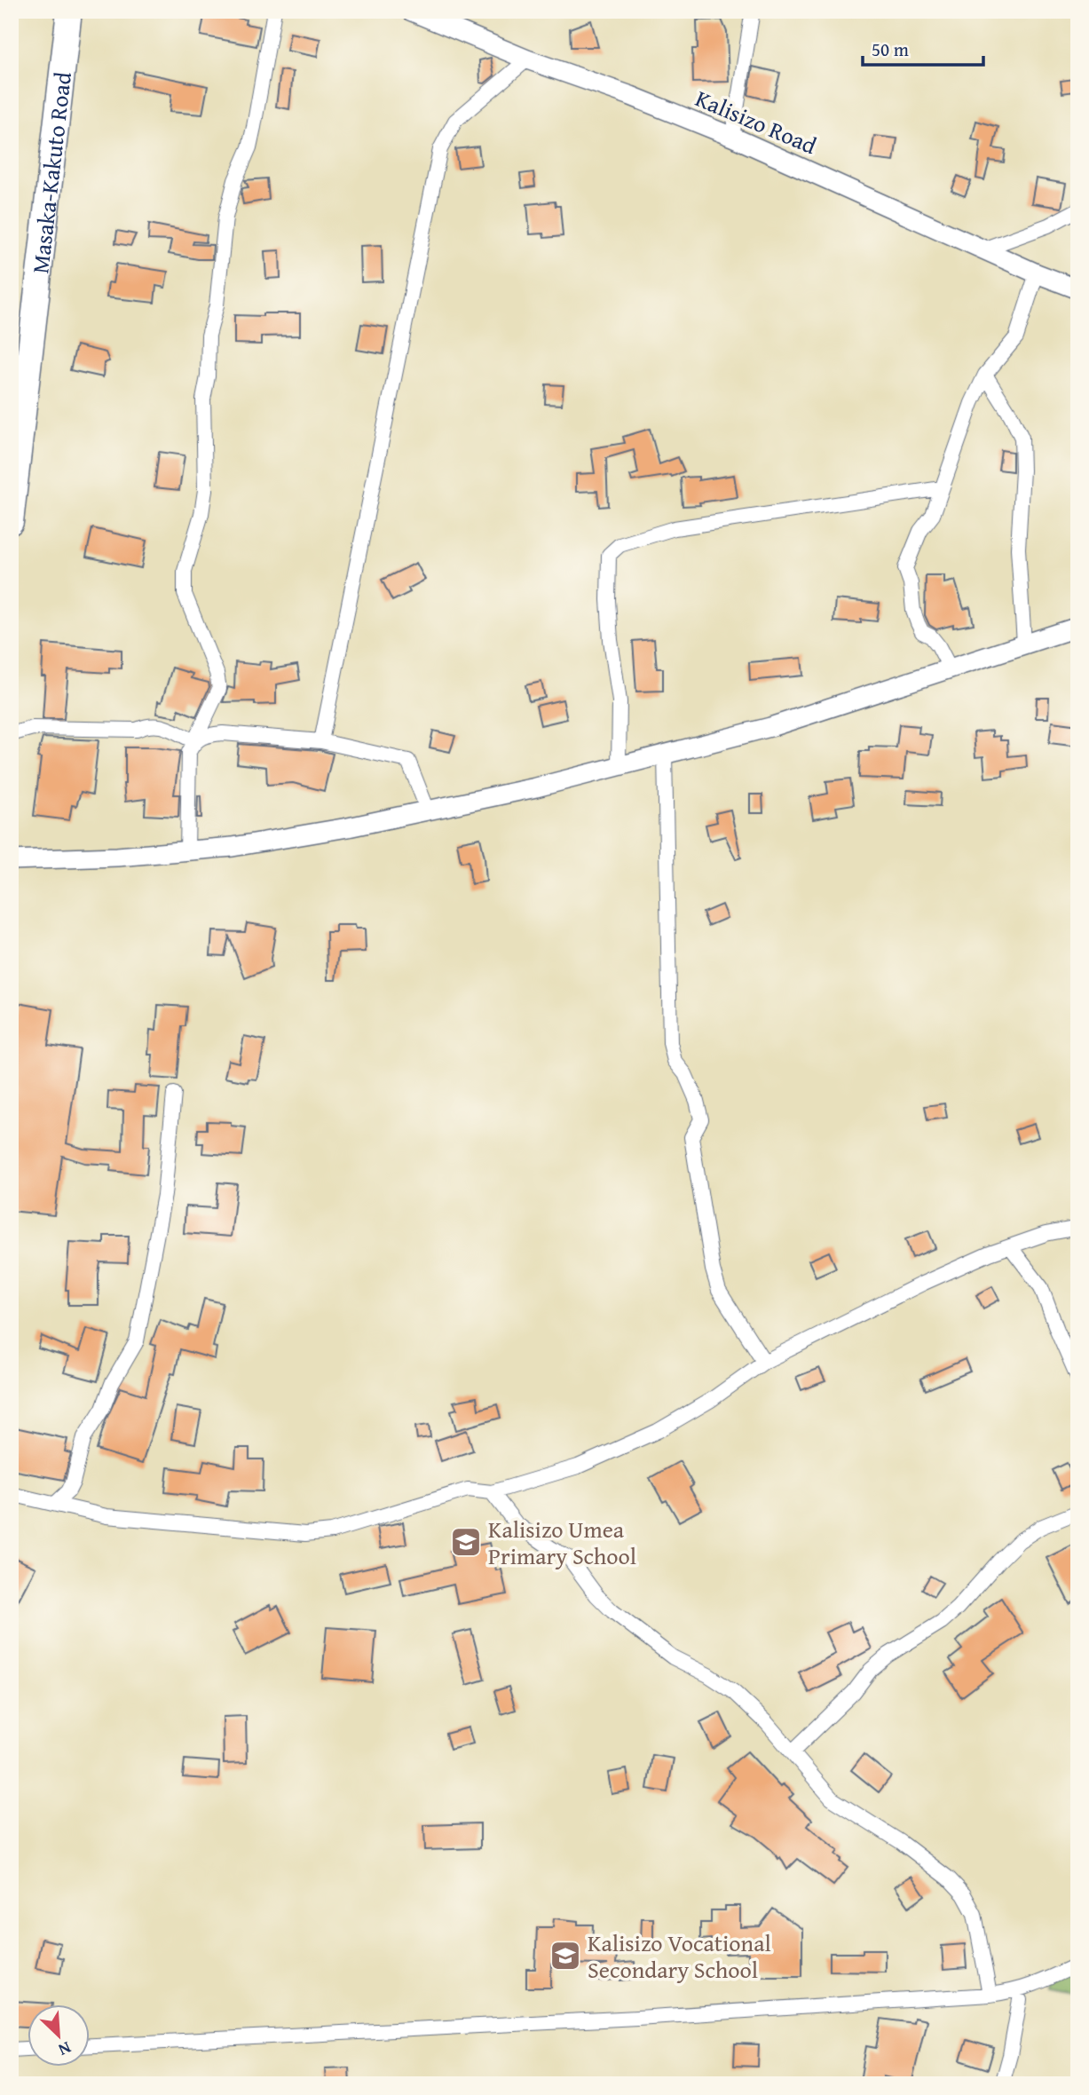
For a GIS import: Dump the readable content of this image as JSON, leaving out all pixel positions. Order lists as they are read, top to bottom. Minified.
{"streets":{"highway":["Masaka-Kakuto Road"],"street":["Kalisizo Road"]},"places":{"school or university":["Kalisizo Umea Primary School","Kalisizo Vocational Secondary School"]},"scale_bar":"50 m","north":"bottom right"}
